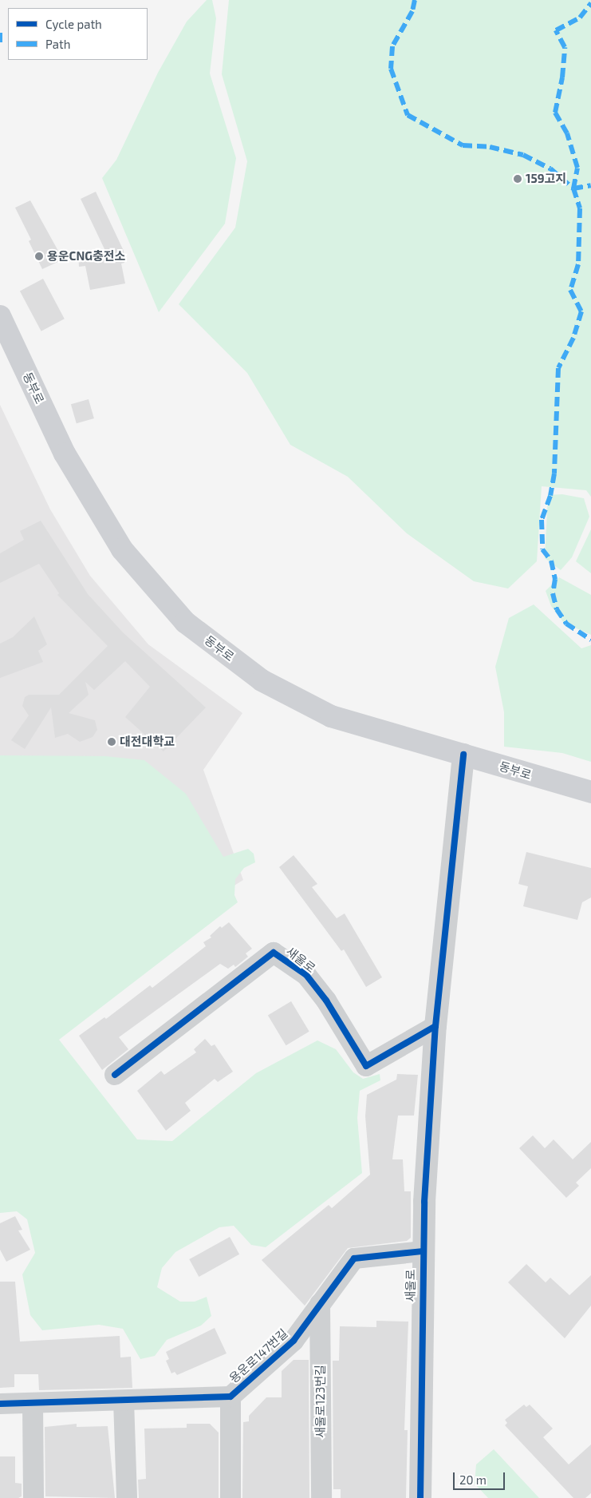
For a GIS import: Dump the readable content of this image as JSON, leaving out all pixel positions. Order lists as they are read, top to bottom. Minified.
{"streets":{"main road":["동부로"],"street":["새울로","용운로147번길","새울로123번길"]},"crossings":[["동부로","새울로"],["새울로","용운로147번길"],["용운로147번길","새울로123번길"]],"places":["159고지","용운CNG충전소","대전대학교"],"legend":["Cycle path","Path"],"scale_bar":"20 m"}
